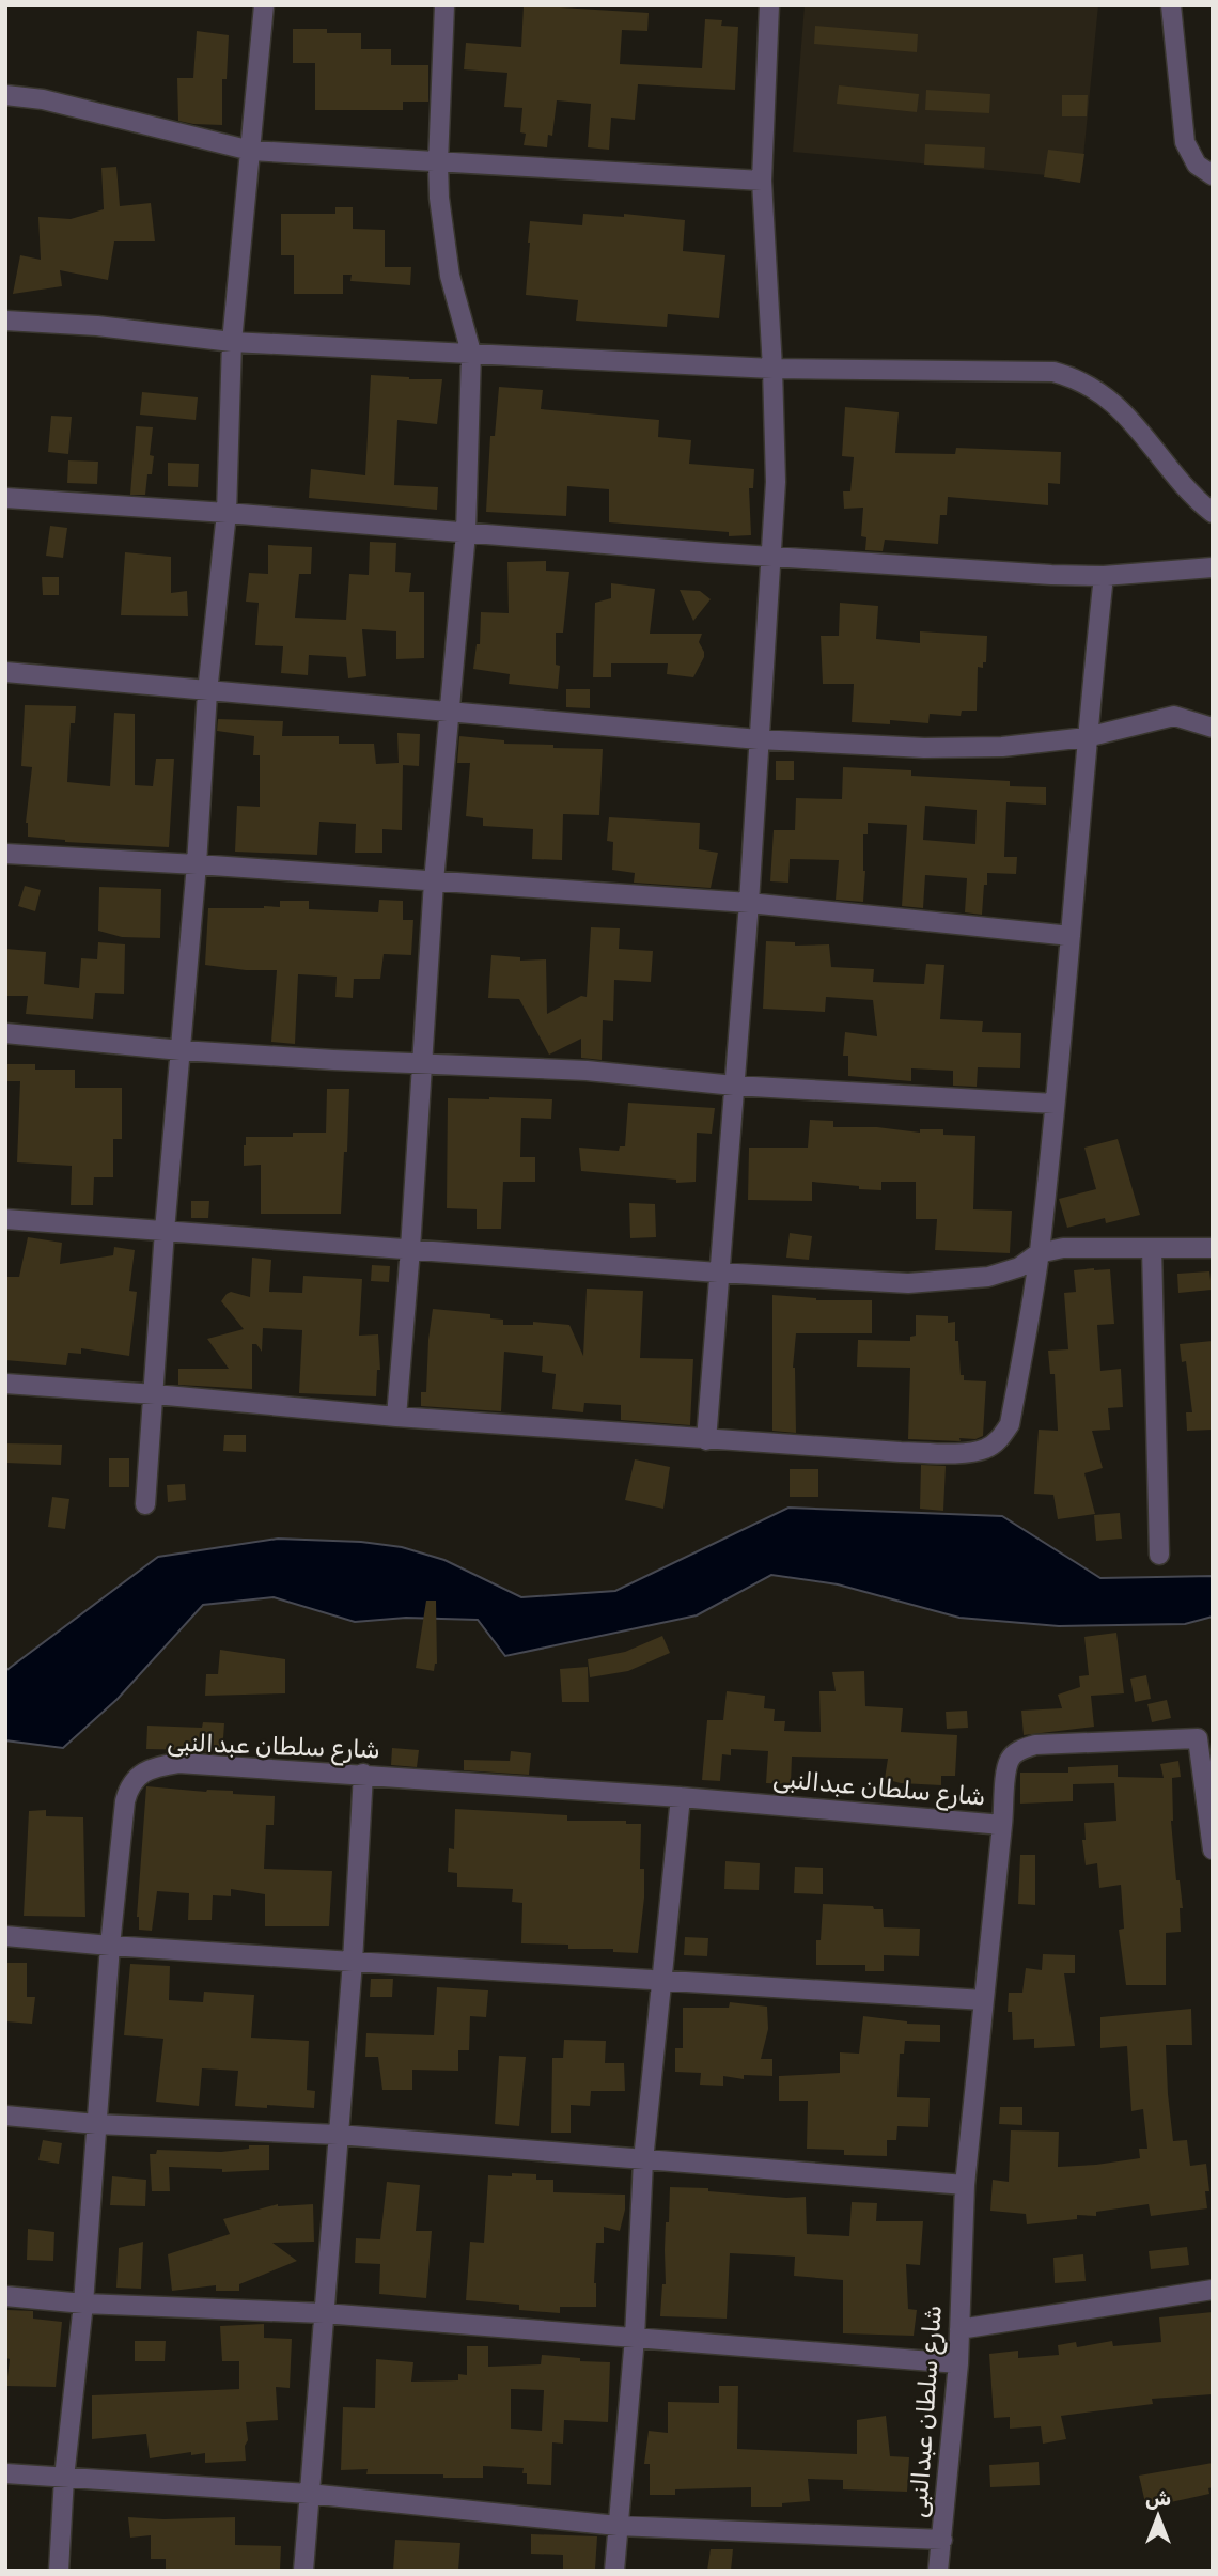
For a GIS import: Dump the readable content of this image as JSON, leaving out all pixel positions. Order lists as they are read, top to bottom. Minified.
{"streets":{"street":["شارع سلطان عبدالنبى"]},"north":"top"}
